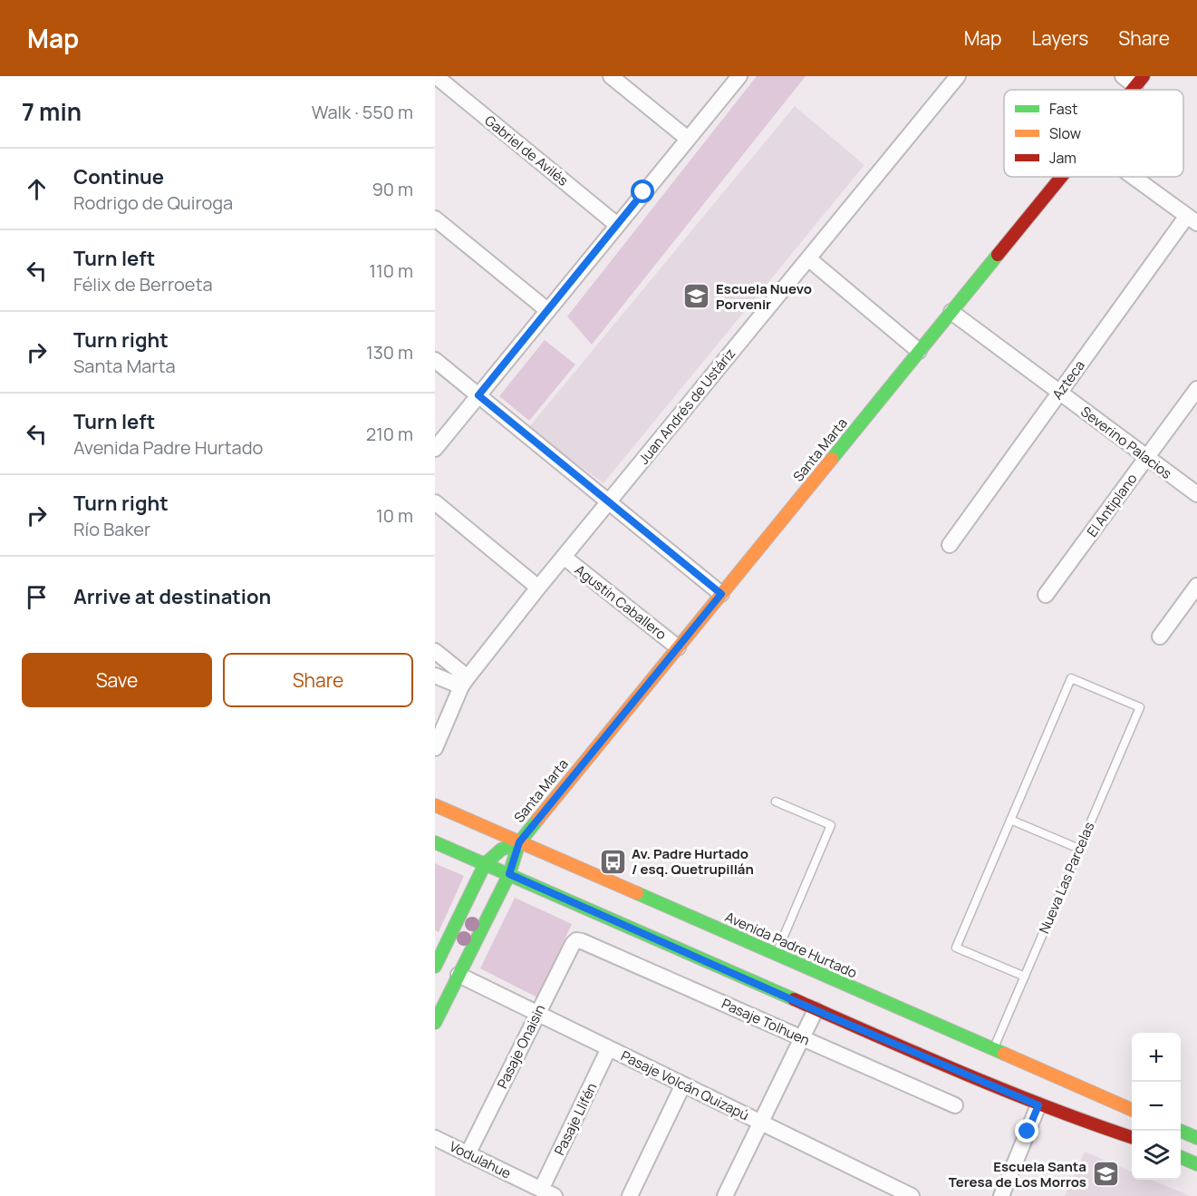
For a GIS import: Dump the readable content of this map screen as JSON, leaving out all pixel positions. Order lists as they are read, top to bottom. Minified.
{"streets":{"main road":["Santa Marta","Avenida Padre Hurtado"],"street":["Gabriel de Avilés","Azteca","Juan Andrés de Ustáriz","Severino Palacios","El Antiplano","Agustín Caballero","Pasaje Tolhuen","Pasaje Onaisin","Pasaje Volcán Quizapú","Pasaje Llifén","Vodulahue"],"lane":["Nueva Las Parcelas"]},"crossings":[["Azteca","Severino Palacios"],["Juan Andrés de Ustáriz","Agustín Caballero"],["Severino Palacios","Santa Marta"],["Severino Palacios","El Antiplano"],["Santa Marta","Agustín Caballero"],["Santa Marta","Avenida Padre Hurtado"],["Santa Marta","Pasaje Volcán Quizapú"],["Nueva Las Parcelas","Avenida Padre Hurtado"],["Pasaje Tolhuen","Pasaje Onaisin"],["Pasaje Onaisin","Pasaje Volcán Quizapú"],["Pasaje Onaisin","Vodulahue"],["Pasaje Volcán Quizapú","Pasaje Llifén"],["Pasaje Llifén","Vodulahue"]],"places":{"school or university":["Escuela Nuevo Porvenir","Escuela Santa Teresa de Los Morros"],"bus stop":["Av. Padre Hurtado / esq. Quetrupillán"]},"legend":["Fast","Slow","Jam"],"page":{"header":"Map","nav":["Map","Layers","Share"],"heading":["7 min","Walk · 550 m"],"list":[["Continue","Rodrigo de Quiroga","90 m"],["Turn left","Félix de Berroeta","110 m"],["Turn right","Santa Marta","130 m"],["Turn left","Avenida Padre Hurtado","210 m"],["Turn right","Río Baker","10 m"],"Arrive at destination"],"buttons":["Save","Share"],"map_buttons":["+","−"]}}
